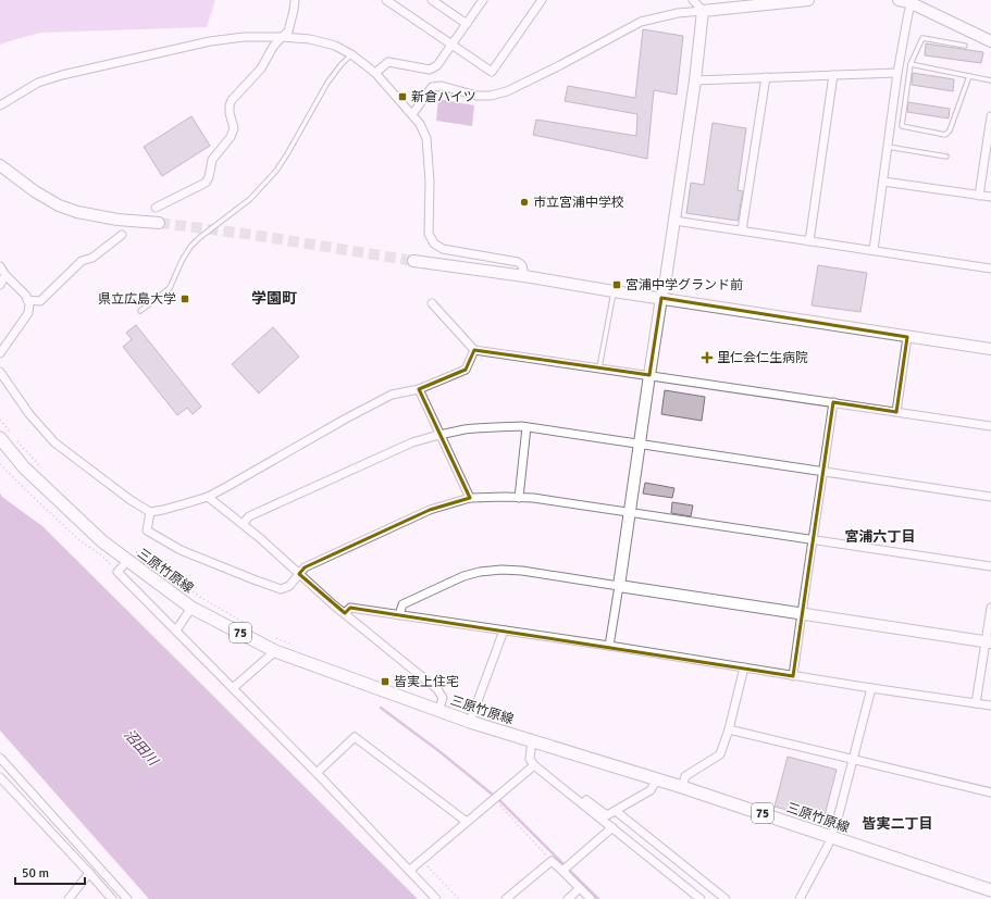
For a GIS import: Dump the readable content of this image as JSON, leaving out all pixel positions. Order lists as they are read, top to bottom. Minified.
{"streets":{"main road":["三原竹原線","75"]},"districts":["学園町","宮浦六丁目","皆実二丁目"],"water":["沼田川"],"places":{"transit":["新倉ハイツ","宮浦中学グランド前","県立広島大学","皆実上住宅"],"other":["市立宮浦中学校"],"health":["里仁会仁生病院"]},"scale_bar":"50 m"}
